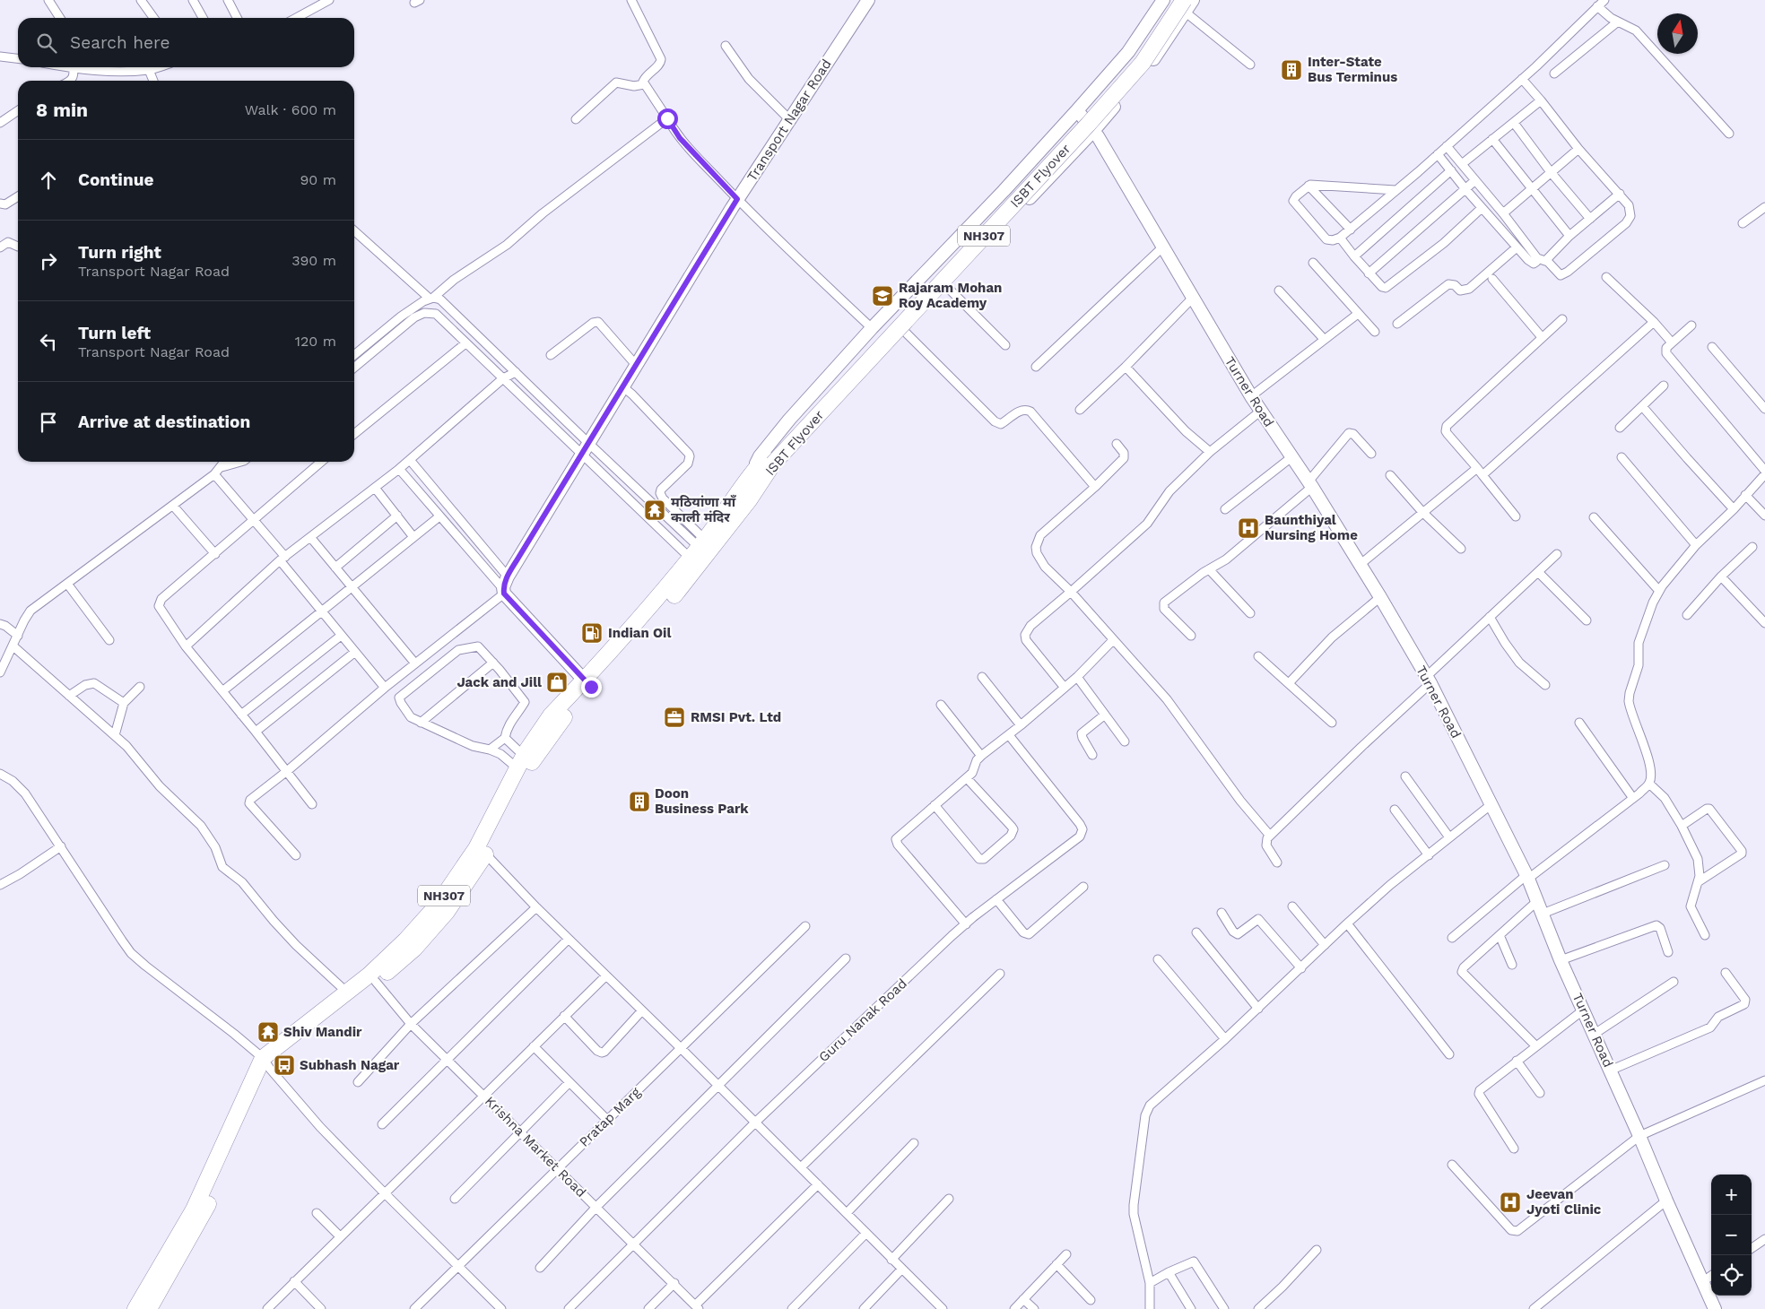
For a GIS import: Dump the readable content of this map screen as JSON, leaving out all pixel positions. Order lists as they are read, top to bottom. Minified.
{"streets":{"highway":["ISBT Flyover","NH307"],"main road":["Transport Nagar Road","Turner Road"],"street":["Guru Nanak Road","Pratap Marg","Krishna Market Road"]},"crossings":[["ISBT Flyover","NH307"],["NH307","Krishna Market Road"],["Guru Nanak Road","Krishna Market Road"],["Pratap Marg","Krishna Market Road"]],"places":{"building":["Inter-State Bus Terminus","Doon Business Park"],"school or university":["Rajaram Mohan Roy Academy"],"temple":["मठियांणा माँ काली मंदिर","Shiv Mandir"],"hospital":["Baunthiyal Nursing Home","Jeevan Jyoti Clinic"],"fuel station":["Indian Oil"],"shop":["Jack and Jill"],"office":["RMSI Pvt. Ltd"],"bus stop":["Subhash Nagar"]},"north":"top","page":{"search":"Search here","heading":["8 min","Walk · 600 m"],"list":[["Continue","90 m"],["Turn right","Transport Nagar Road","390 m"],["Turn left","Transport Nagar Road","120 m"],"Arrive at destination"],"map_buttons":["+","−"]}}
